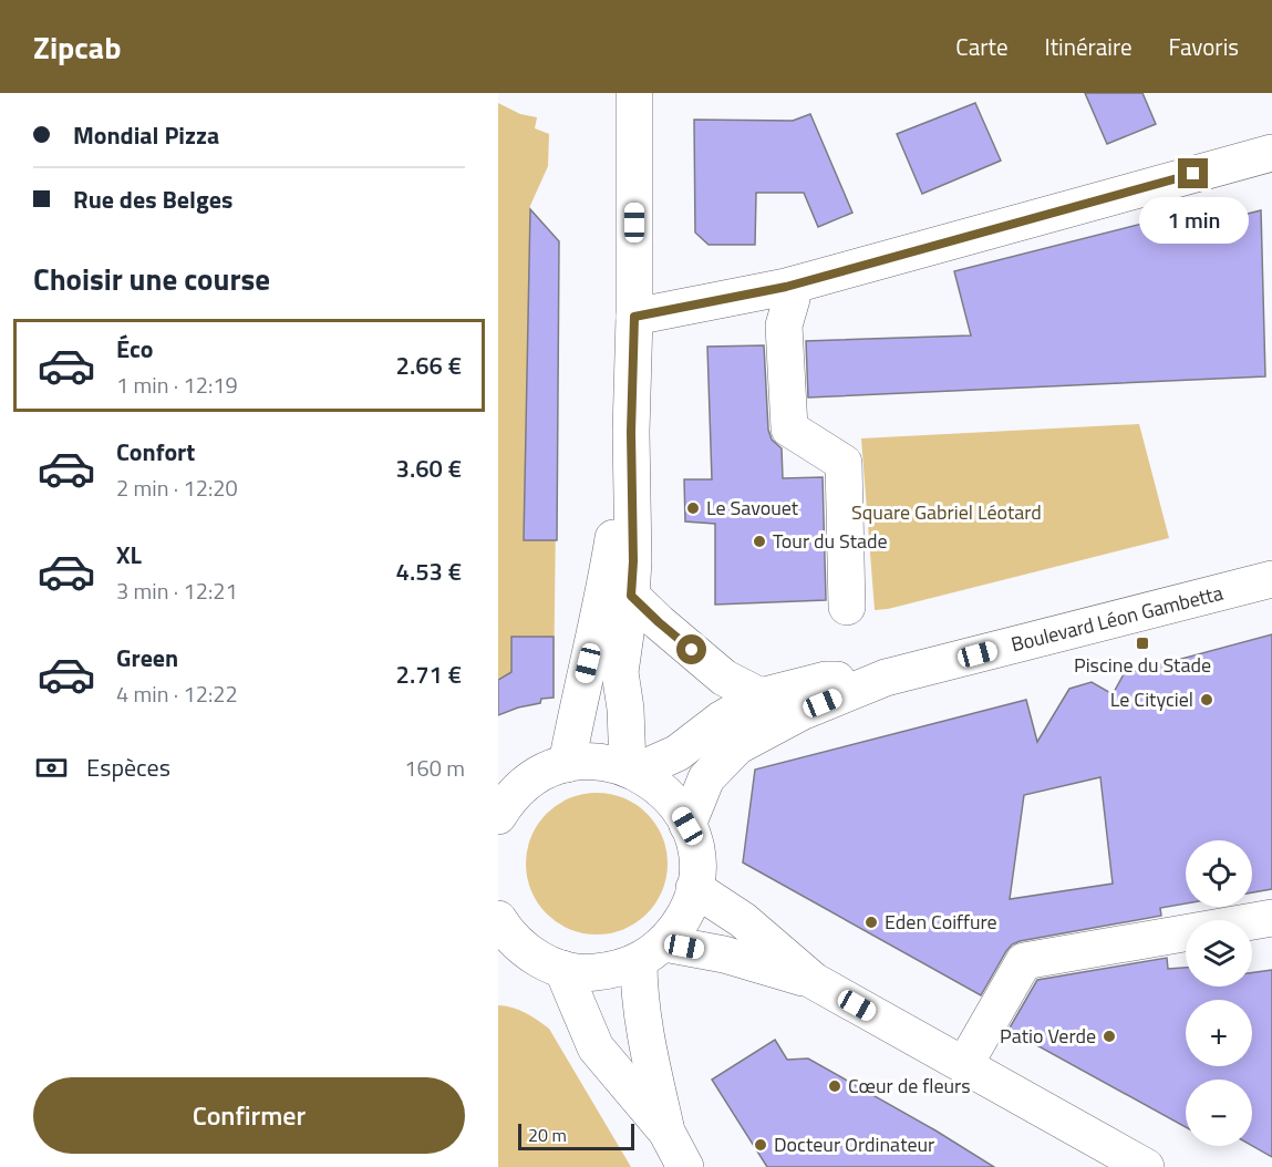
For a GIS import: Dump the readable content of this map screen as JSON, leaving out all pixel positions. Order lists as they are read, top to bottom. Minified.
{"streets":{"main road":["Boulevard Léon Gambetta"]},"parks":["Square Gabriel Léotard"],"places":{"other":["Le Savouet","Tour du Stade","Le Cityciel","Eden Coiffure","Patio Verde","Cœur de fleurs","Docteur Ordinateur"],"transit":["Piscine du Stade"]},"scale_bar":"20 m","page":{"header":"Zipcab","nav":["Carte","Itinéraire","Favoris"],"banner":["Mondial Pizza","Rue des Belges"],"bubble":"1 min","heading":"Choisir une course","list":[{"name":"Éco","note":"1 min · 12:19","value":"2.66 €"},{"name":"Confort","note":"2 min · 12:20","value":"3.60 €"},{"name":"XL","note":"3 min · 12:21","value":"4.53 €"},{"name":"Green","note":"4 min · 12:22","value":"2.71 €"}],"pay":["Espèces","160 m"],"map_buttons":["+","−"],"buttons":"Confirmer","scale":"20 m"}}
